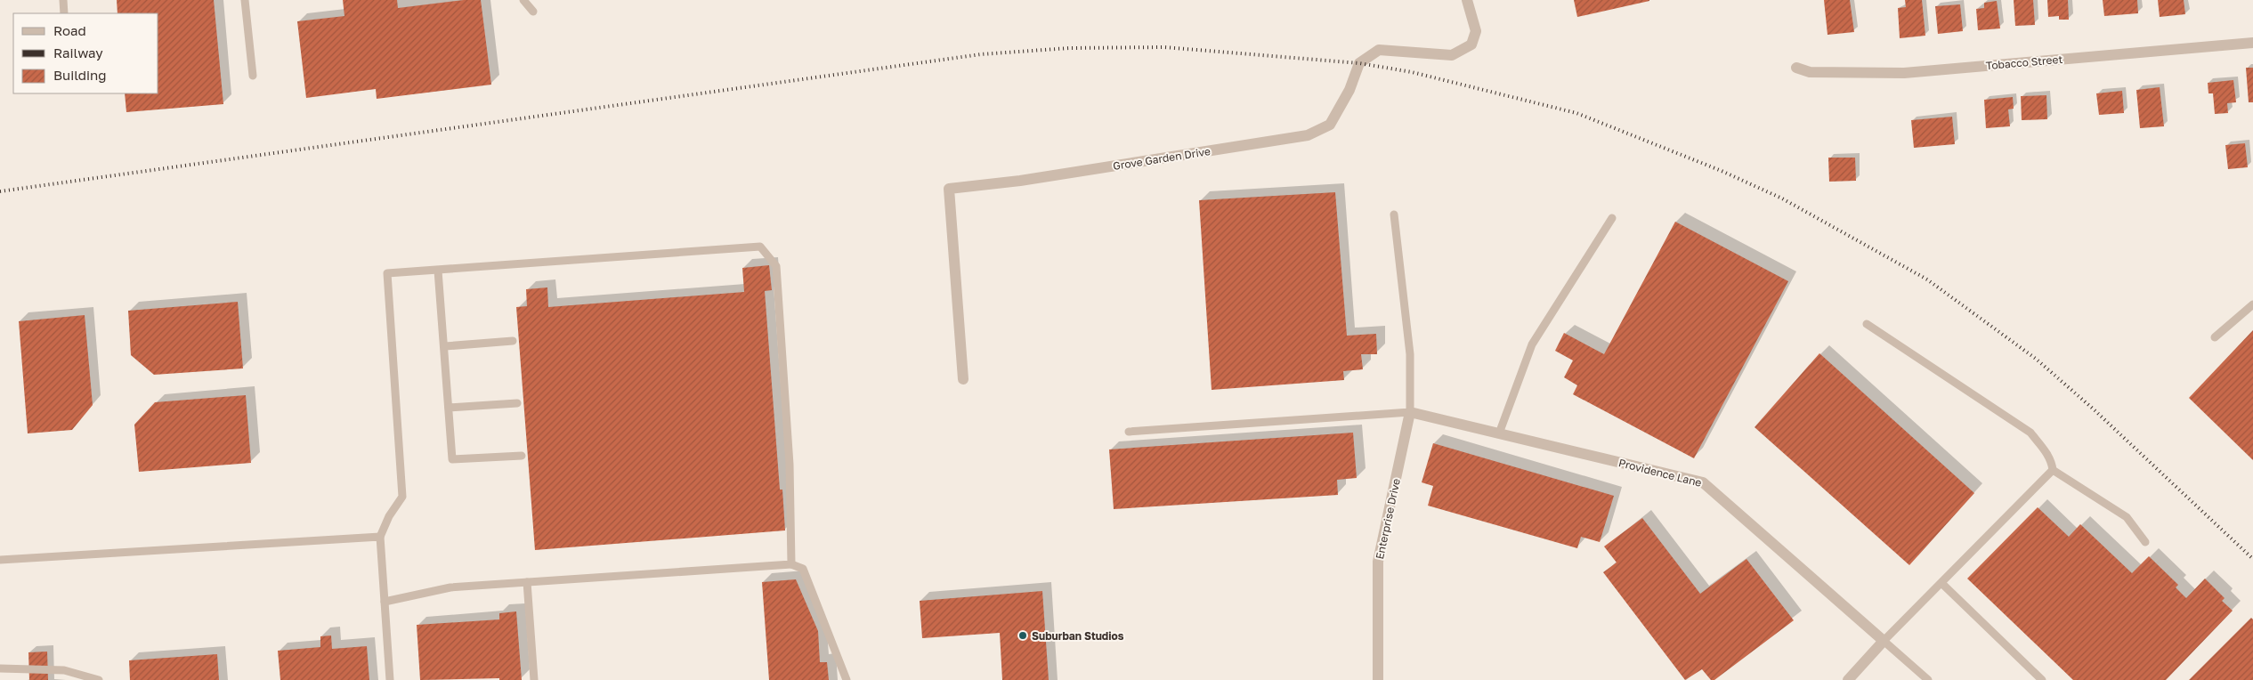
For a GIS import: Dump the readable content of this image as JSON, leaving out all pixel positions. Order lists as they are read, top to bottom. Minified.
{"streets":{"street":["Tobacco Street","Grove Garden Drive","Providence Lane","Enterprise Drive"]},"crossings":[["Providence Lane","Enterprise Drive"]],"places":["Suburban Studios"],"legend":["Road","Railway","Building"]}
